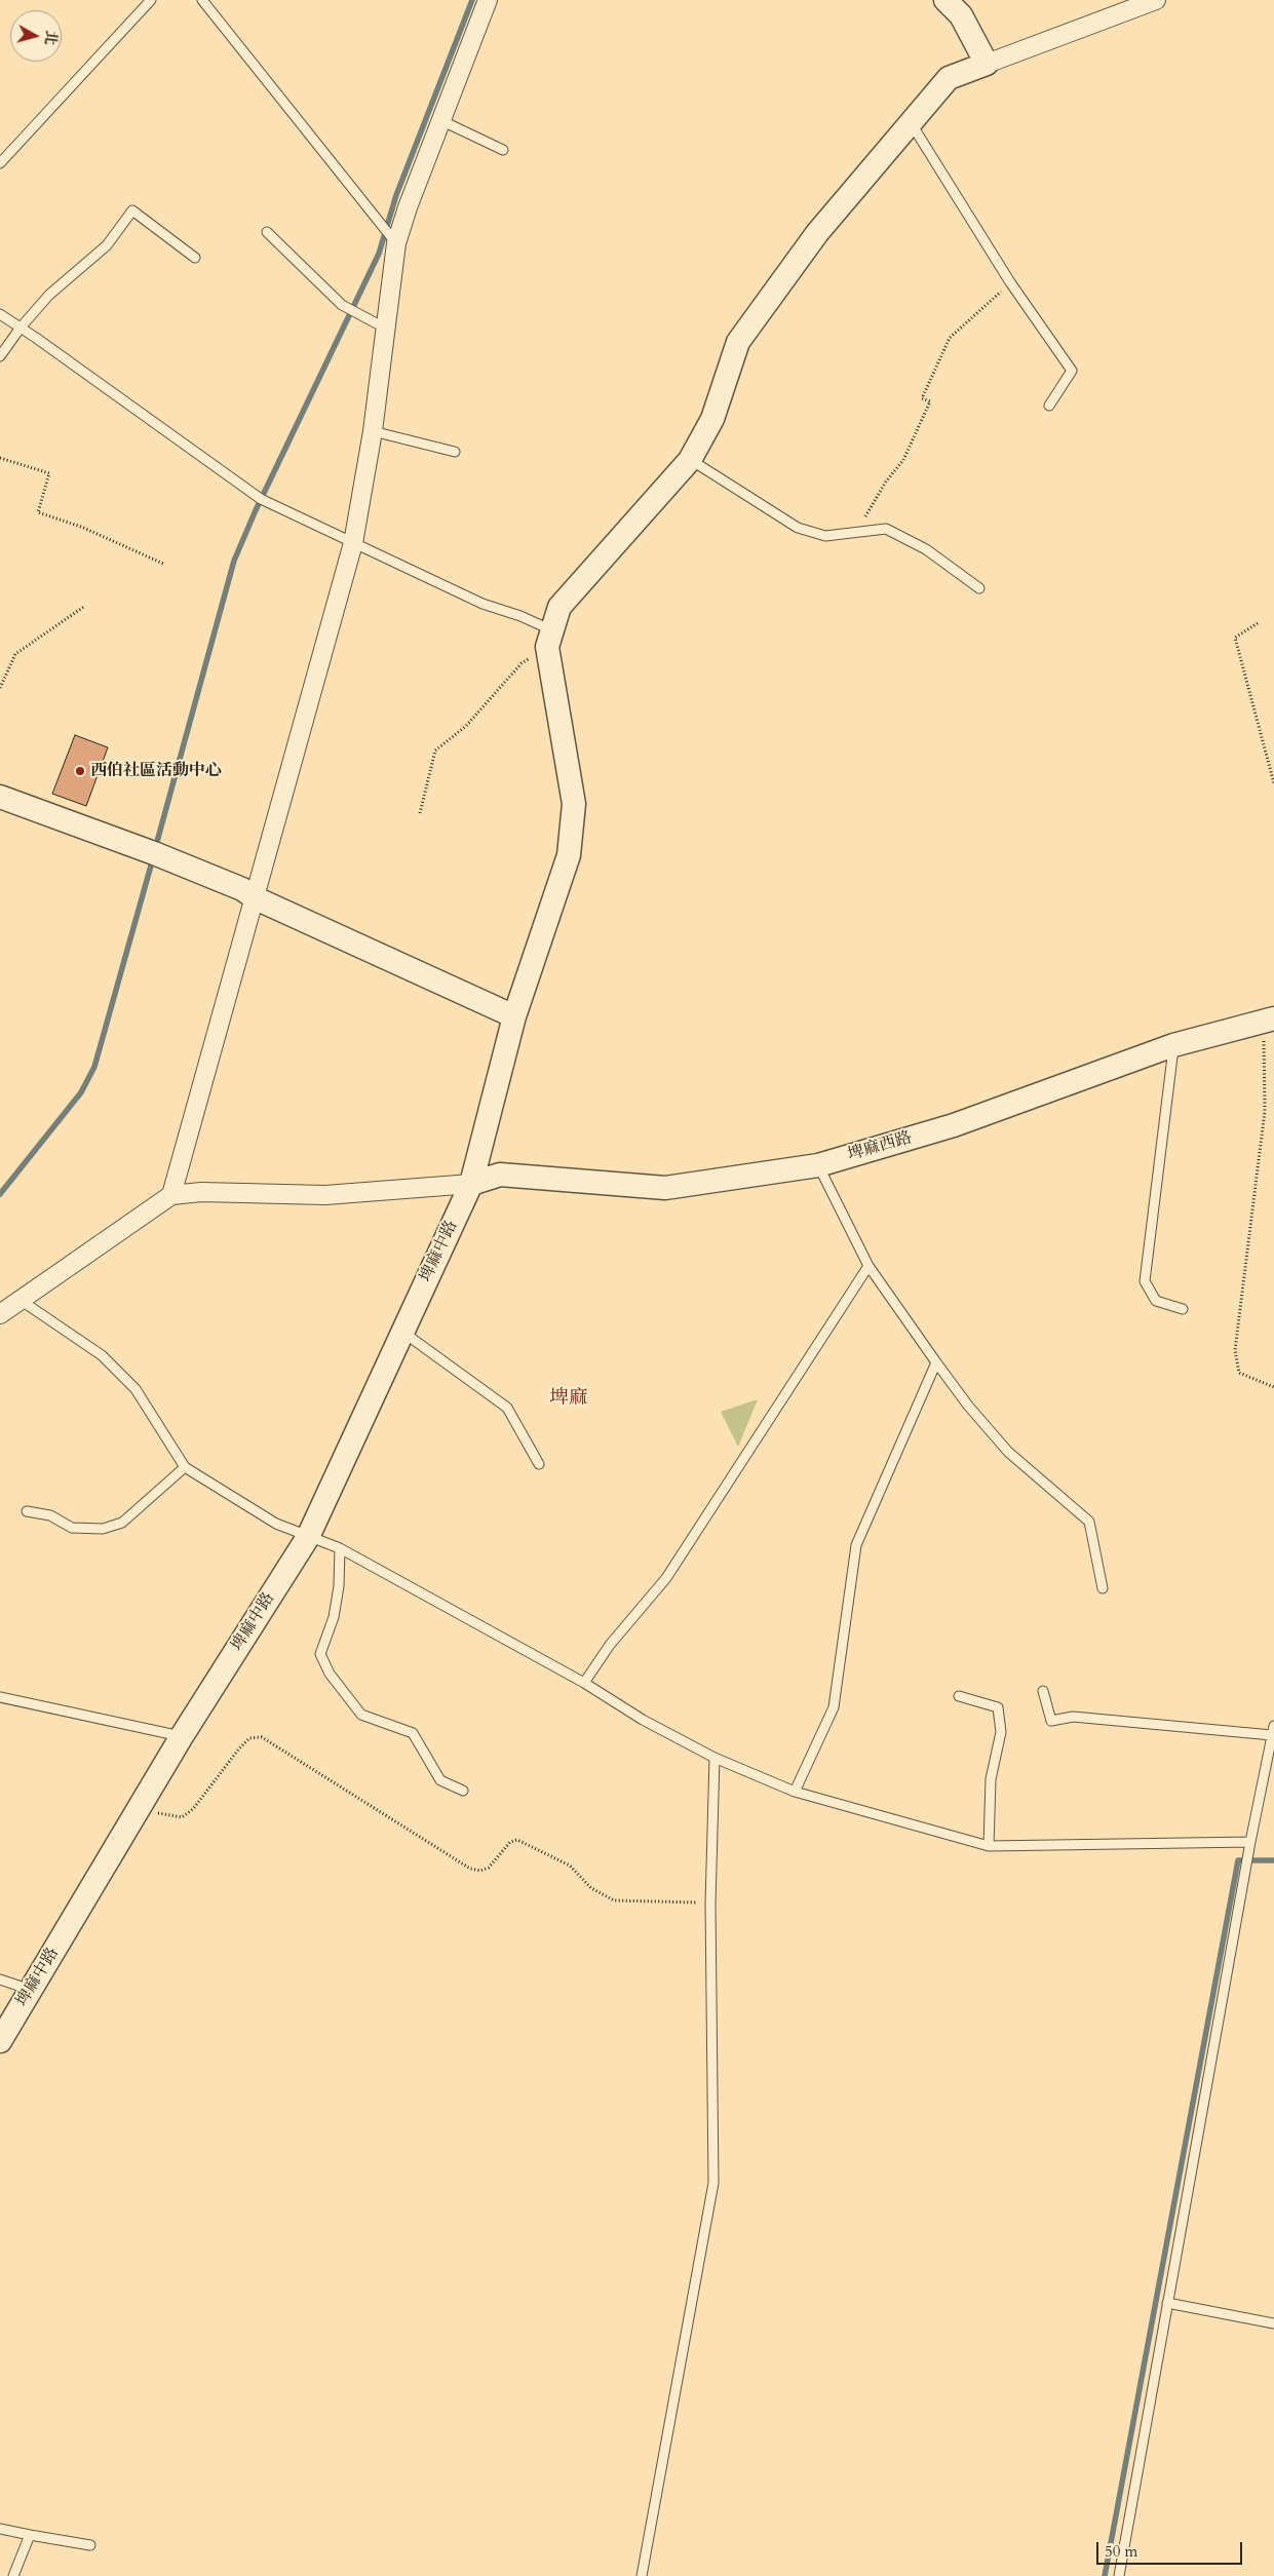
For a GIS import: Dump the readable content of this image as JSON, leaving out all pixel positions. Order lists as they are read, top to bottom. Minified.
{"streets":{"street":["埤麻西路","埤麻中路"]},"crossings":[["埤麻西路","埤麻中路"]],"districts":["埤麻"],"places":["西伯社區活動中心"],"scale_bar":"50 m","north":"right"}
